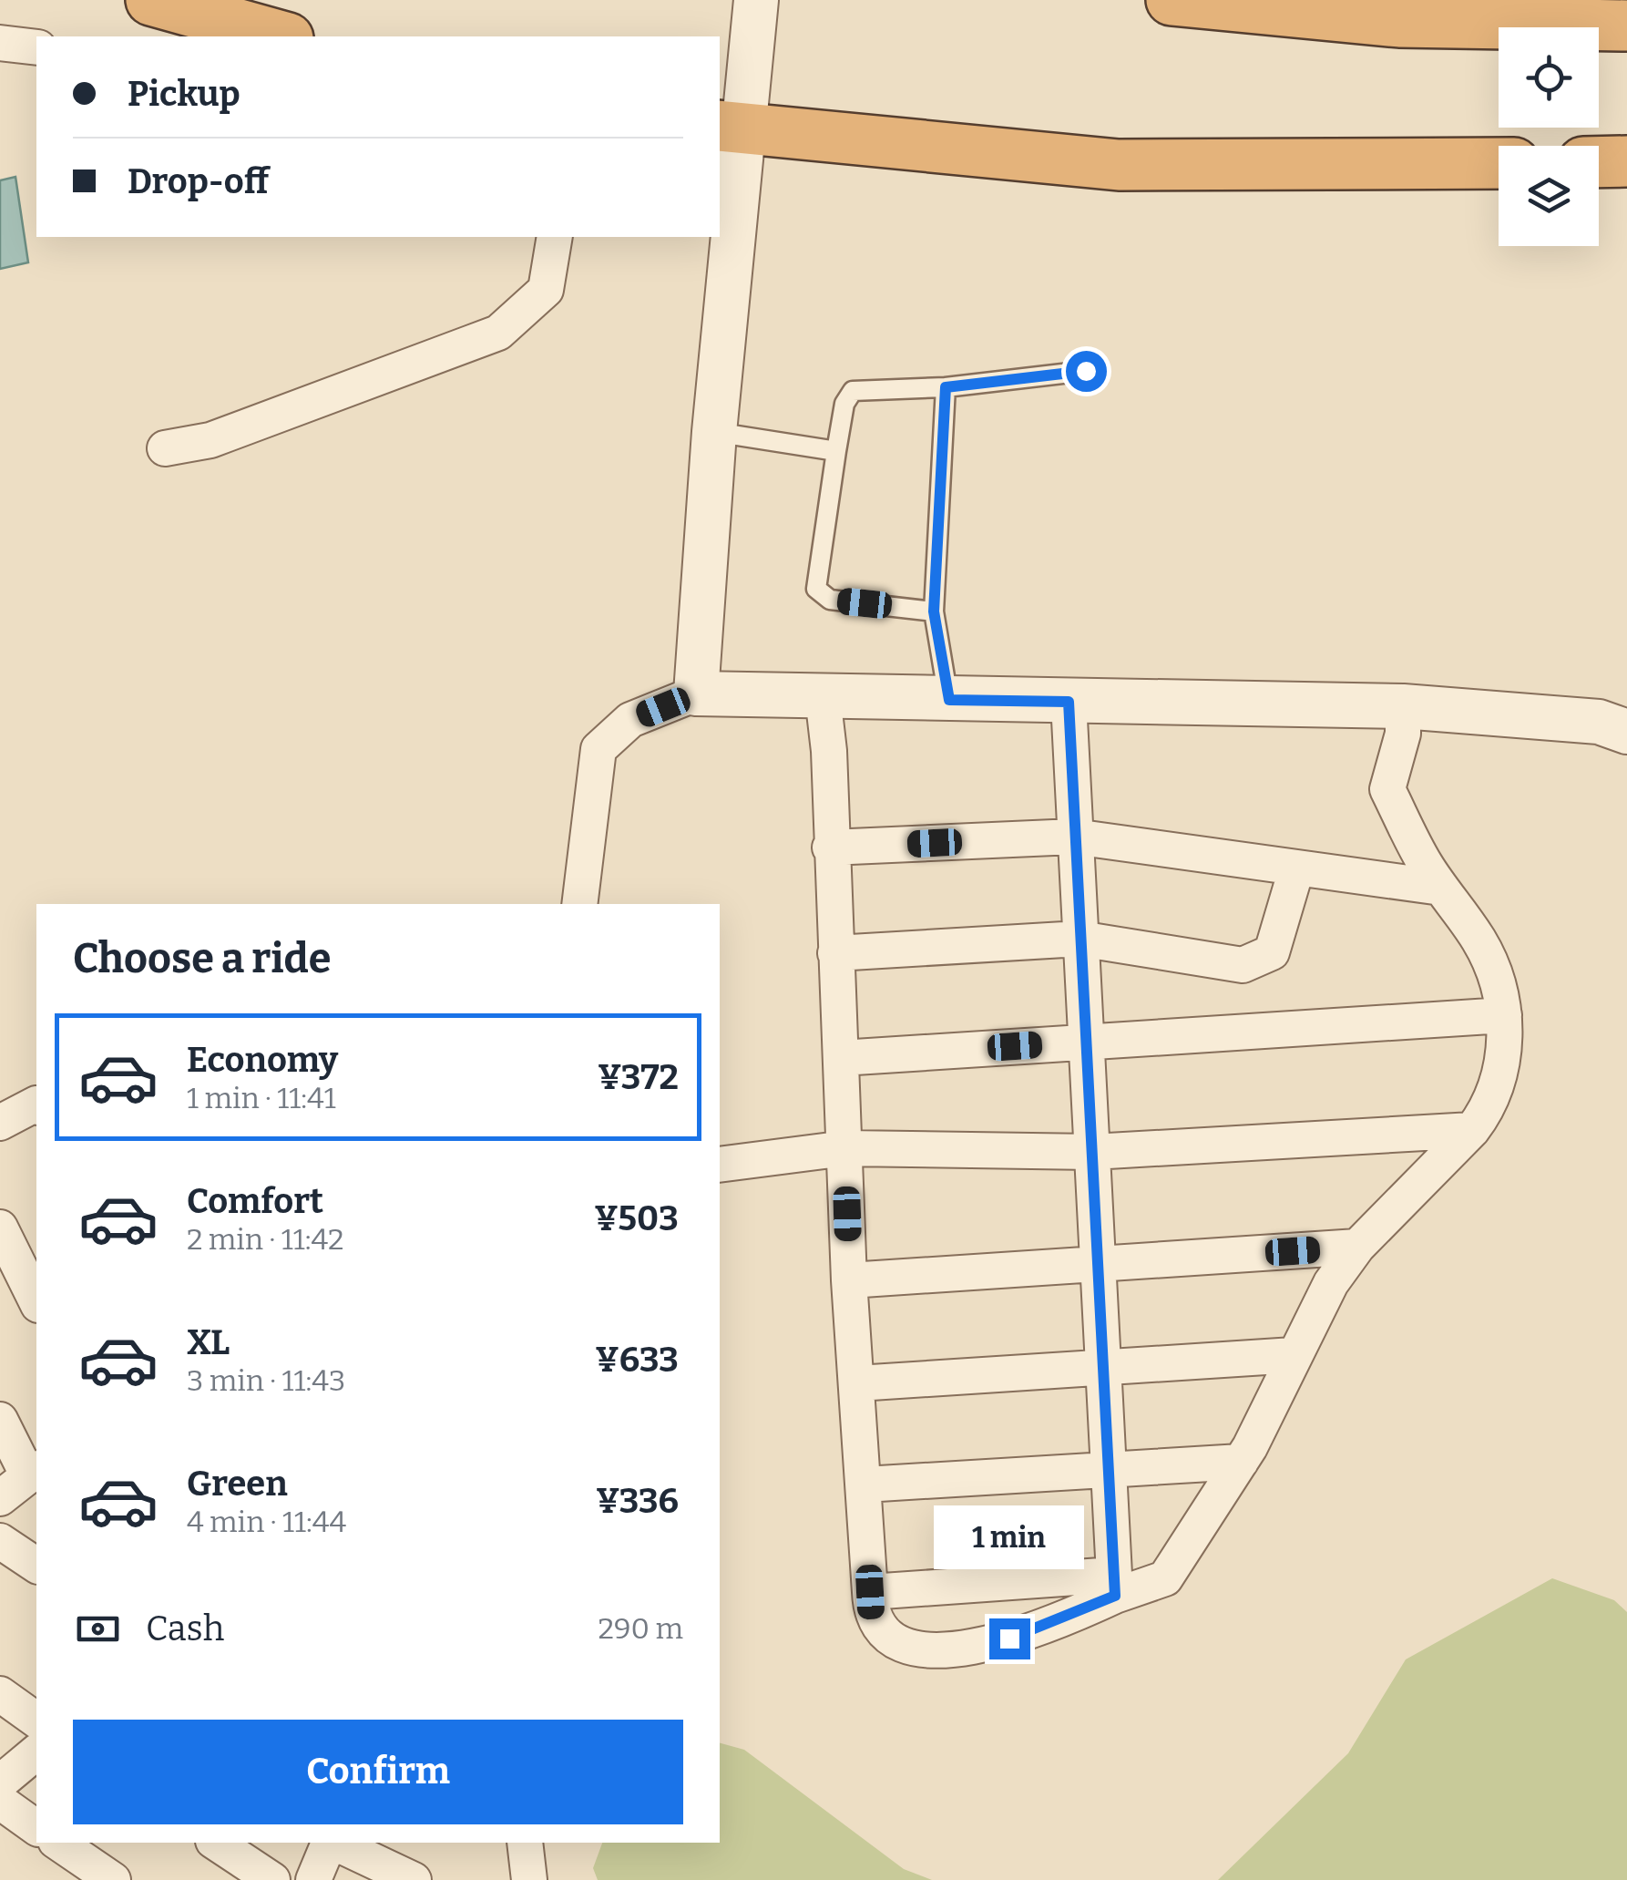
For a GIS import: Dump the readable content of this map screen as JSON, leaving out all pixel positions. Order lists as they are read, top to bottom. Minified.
{"page":{"banner":["Pickup","Drop-off"],"heading":"Choose a ride","list":[{"name":"Economy","note":"1 min · 11:41","value":"¥372"},{"name":"Comfort","note":"2 min · 11:42","value":"¥503"},{"name":"XL","note":"3 min · 11:43","value":"¥633"},{"name":"Green","note":"4 min · 11:44","value":"¥336"}],"bubble":"1 min","pay":["Cash","290 m"],"buttons":"Confirm"}}
